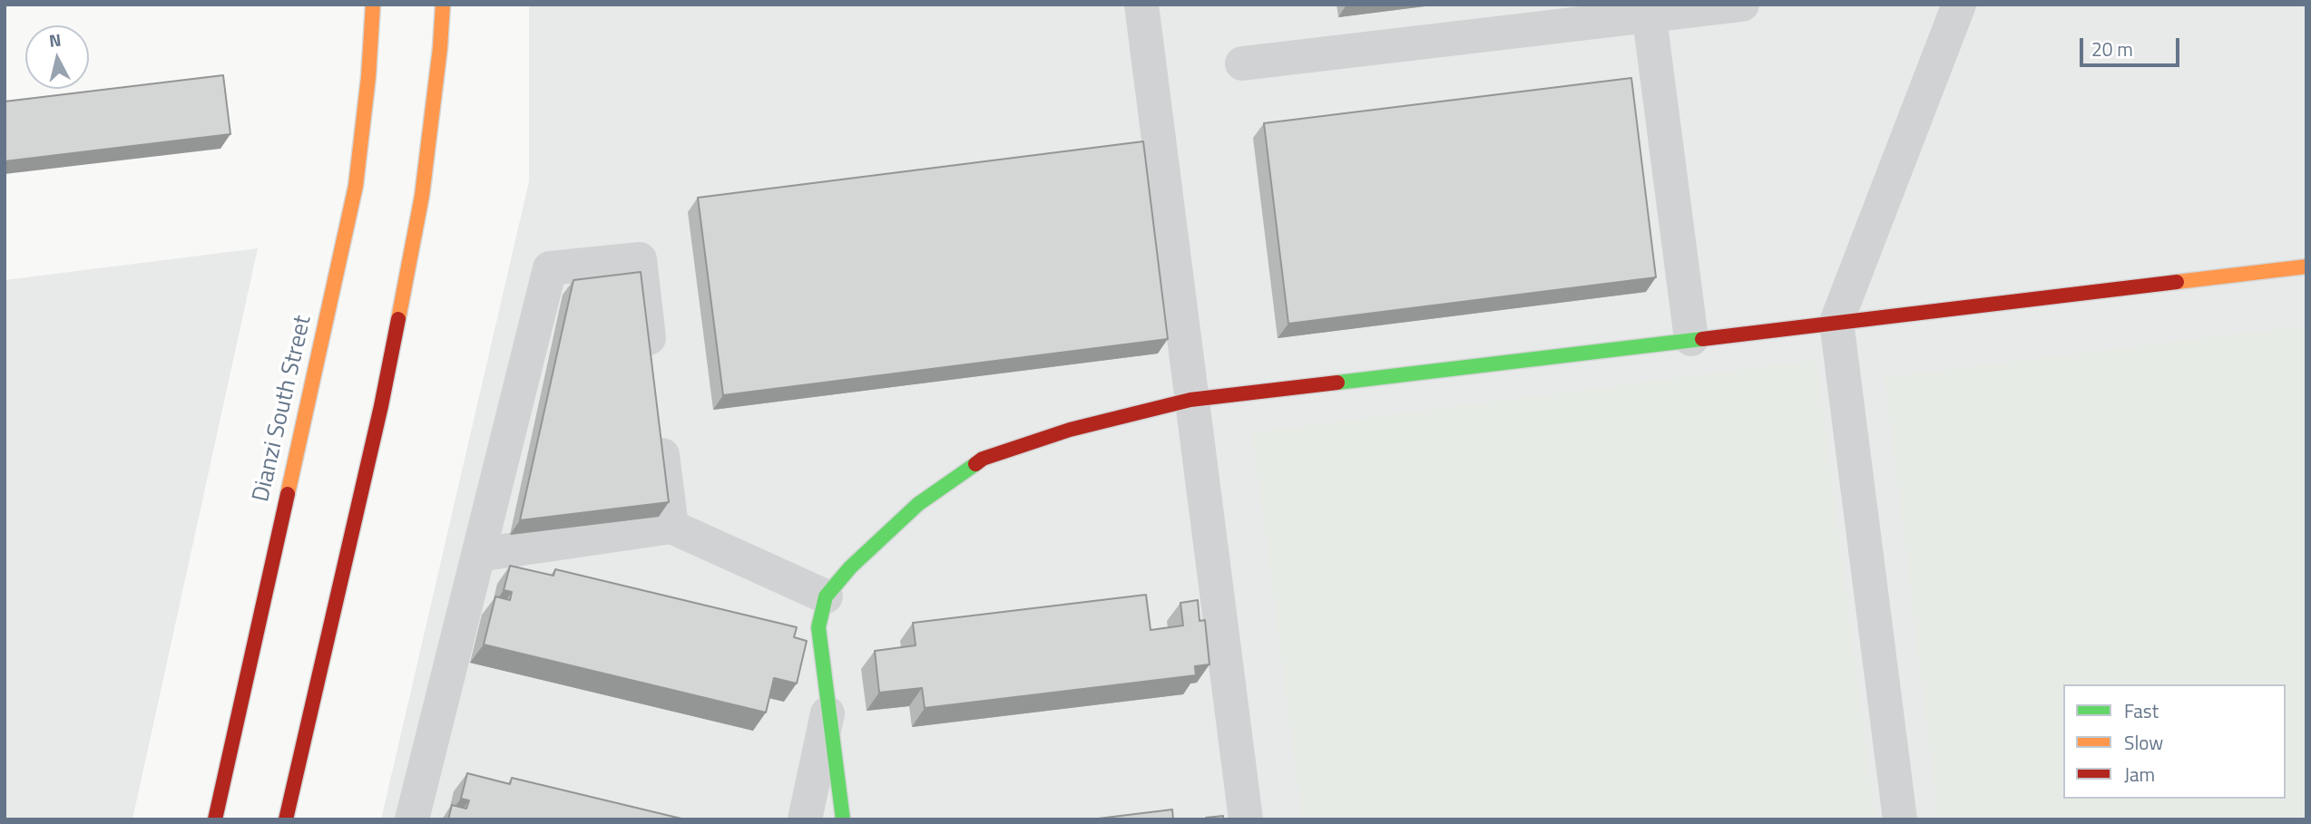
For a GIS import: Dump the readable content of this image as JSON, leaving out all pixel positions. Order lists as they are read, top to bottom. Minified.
{"streets":{"street":["Dianzi South Street"]},"legend":["Fast","Slow","Jam"],"scale_bar":"20 m","north":"top"}
